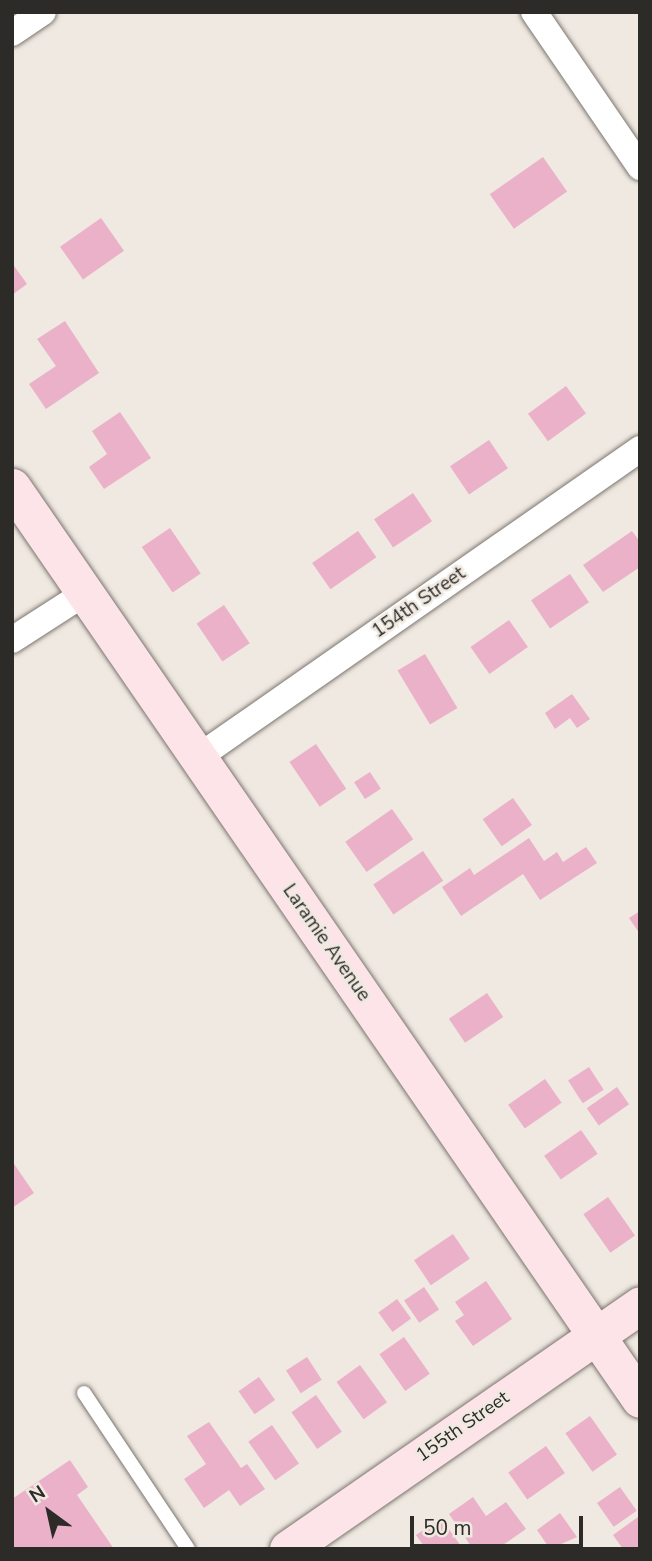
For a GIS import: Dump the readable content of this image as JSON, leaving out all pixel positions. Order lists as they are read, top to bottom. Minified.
{"streets":{"street":["154th Street","Laramie Avenue","155th Street"]},"crossings":[["154th Street","Laramie Avenue"],["Laramie Avenue","155th Street"]],"scale_bar":"50 m","north":"top left"}
